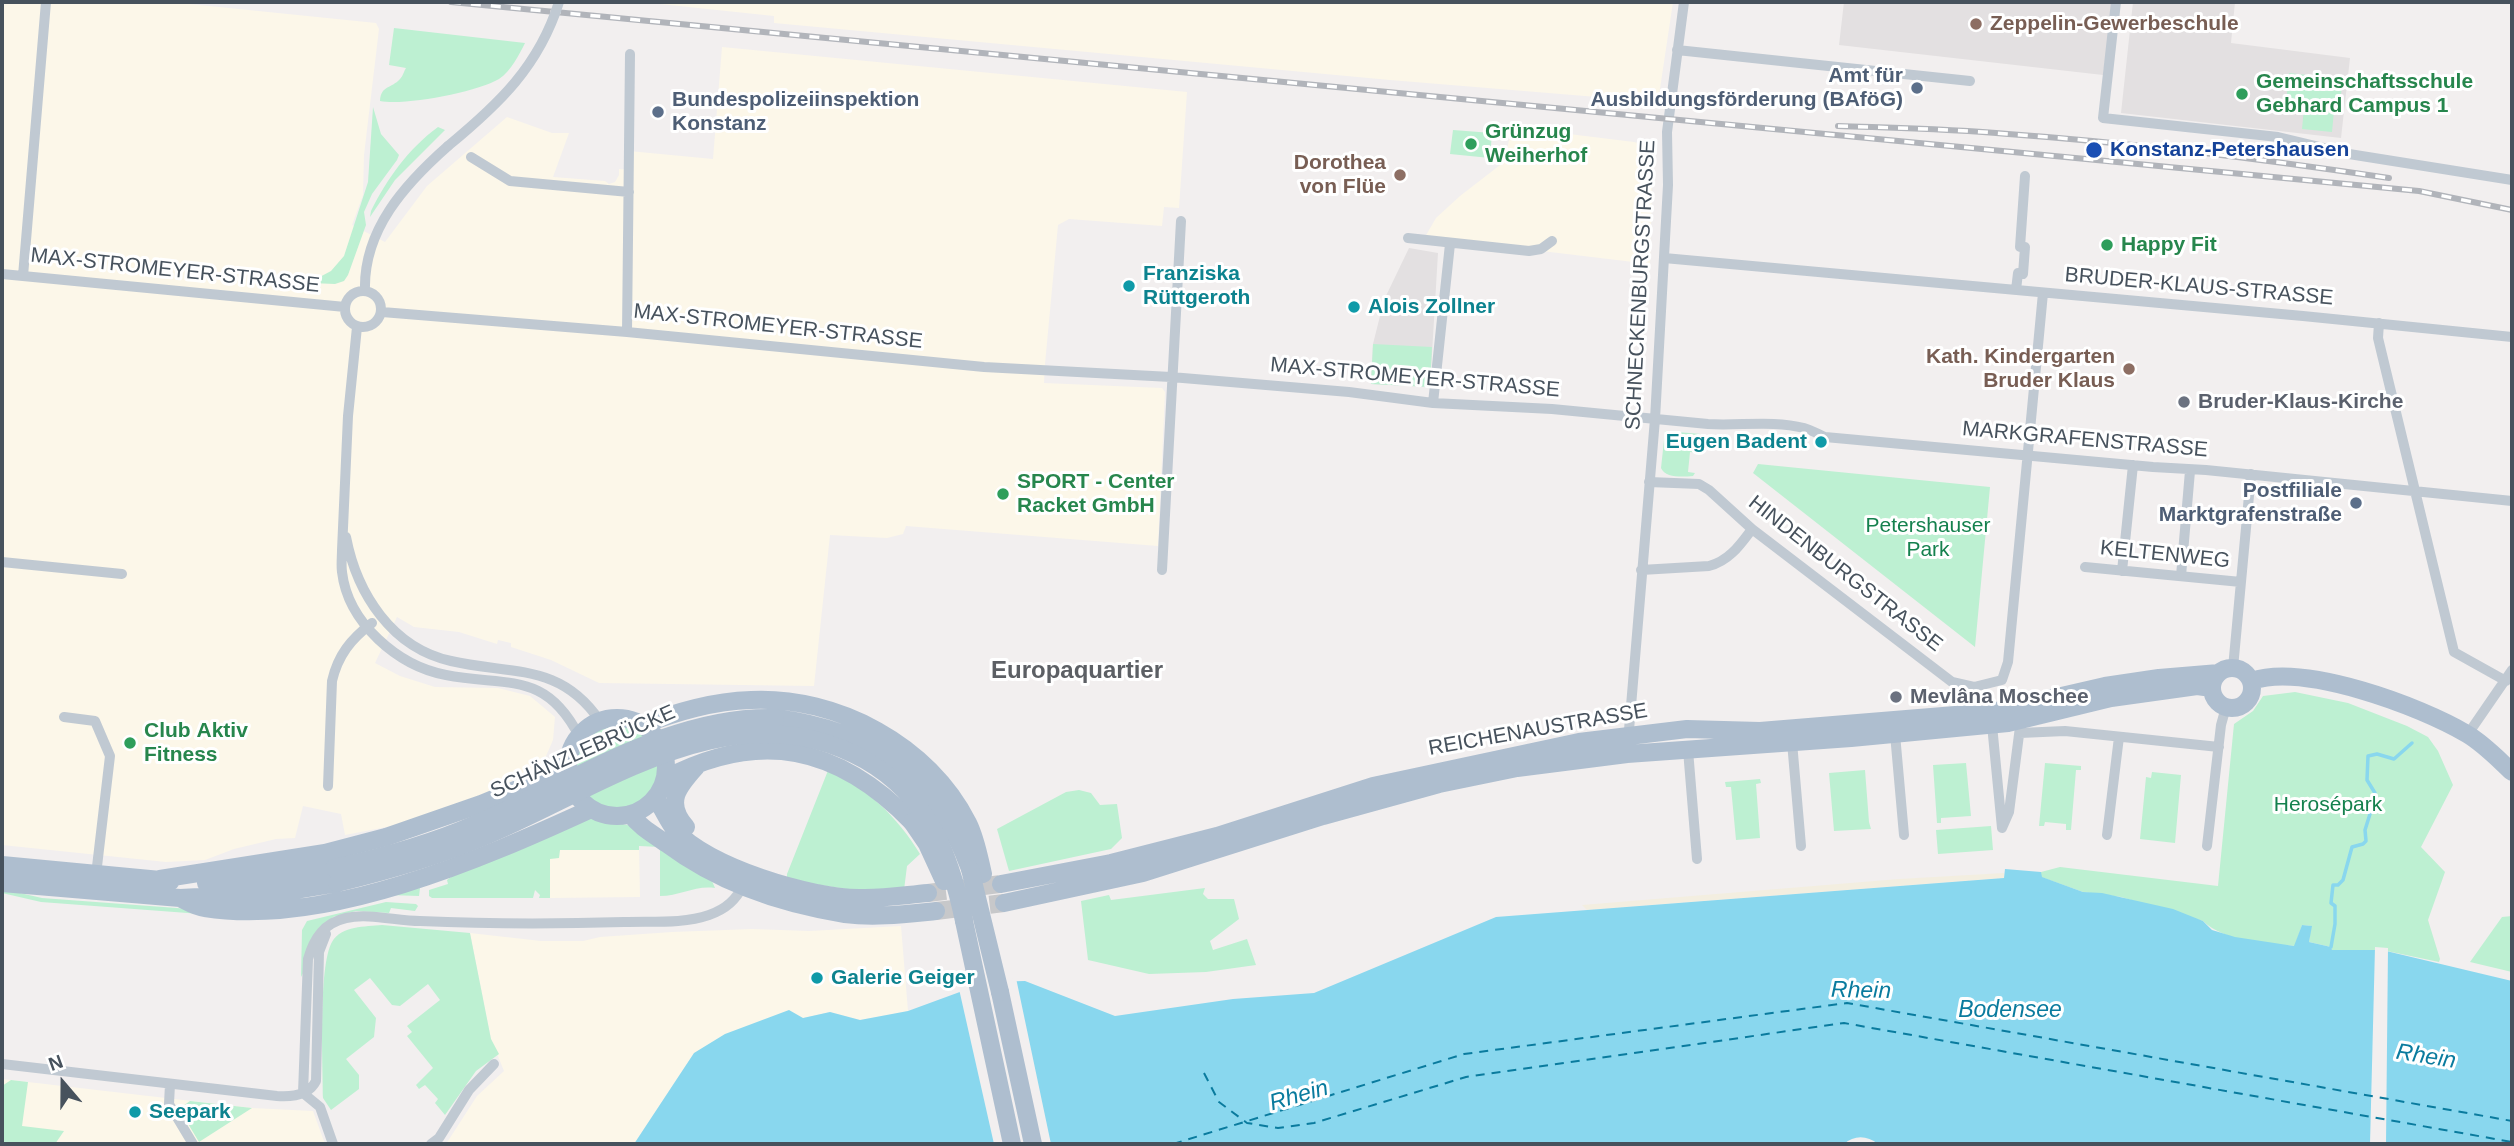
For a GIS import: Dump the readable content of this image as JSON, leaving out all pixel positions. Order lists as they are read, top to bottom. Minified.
{"streets":{"main road":["REICHENAUSTRASSE","SCHÄNZLEBRÜCKE"],"street":["MAX-STROMEYER-STRASSE","SCHNECKENBURGSTRASSE","BRUDER-KLAUS-STRASSE","MARKGRAFENSTRASSE","KELTENWEG","HINDENBURGSTRASSE"]},"crossings":[["MAX-STROMEYER-STRASSE","SCHNECKENBURGSTRASSE"],["MAX-STROMEYER-STRASSE","MARKGRAFENSTRASSE"],["SCHNECKENBURGSTRASSE","BRUDER-KLAUS-STRASSE"],["SCHNECKENBURGSTRASSE","MARKGRAFENSTRASSE"],["SCHNECKENBURGSTRASSE","HINDENBURGSTRASSE"],["SCHNECKENBURGSTRASSE","REICHENAUSTRASSE"],["MARKGRAFENSTRASSE","HINDENBURGSTRASSE"]],"districts":["Europaquartier"],"water":["Rhein","Bodensee"],"parks":["Petershauser Park","Herosépark"],"places":["Zeppelin-Gewerbeschule","Amt für Ausbildungsförderung (BAföG)","Gemeinschaftsschule Gebhard Campus 1","Bundespolizeiinspektion Konstanz","Grünzug Weiherhof","Konstanz-Petershausen","Dorothea von Flüe","Happy Fit","Franziska Rüttgeroth","Alois Zollner","Kath. Kindergarten Bruder Klaus","Bruder-Klaus-Kirche","Eugen Badent","SPORT - Center Racket GmbH","Postfiliale Marktgrafenstraße","Mevlâna Moschee","Club Aktiv Fitness","Galerie Geiger","Seepark"],"north":"top"}
